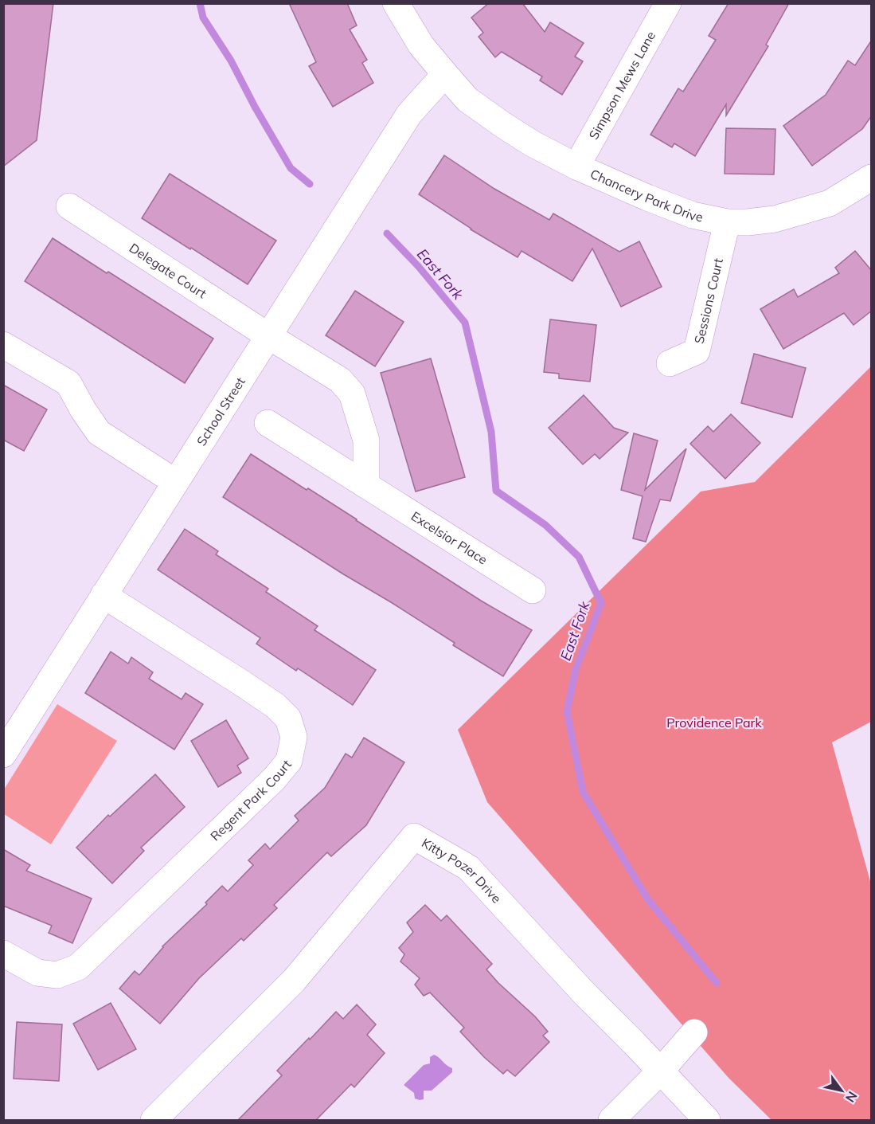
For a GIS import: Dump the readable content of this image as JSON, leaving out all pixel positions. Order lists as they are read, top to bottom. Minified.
{"streets":{"street":["Simpson Mews Lane","Chancery Park Drive","Delegate Court","Sessions Court","School Street","Excelsior Place","Regent Park Court","Kitty Pozer Drive"]},"crossings":[["Simpson Mews Lane","Chancery Park Drive"],["Chancery Park Drive","Sessions Court"],["Chancery Park Drive","School Street"],["Delegate Court","School Street"],["School Street","Regent Park Court"]],"water":["East Fork"],"parks":["Providence Park"],"north":"bottom right"}
